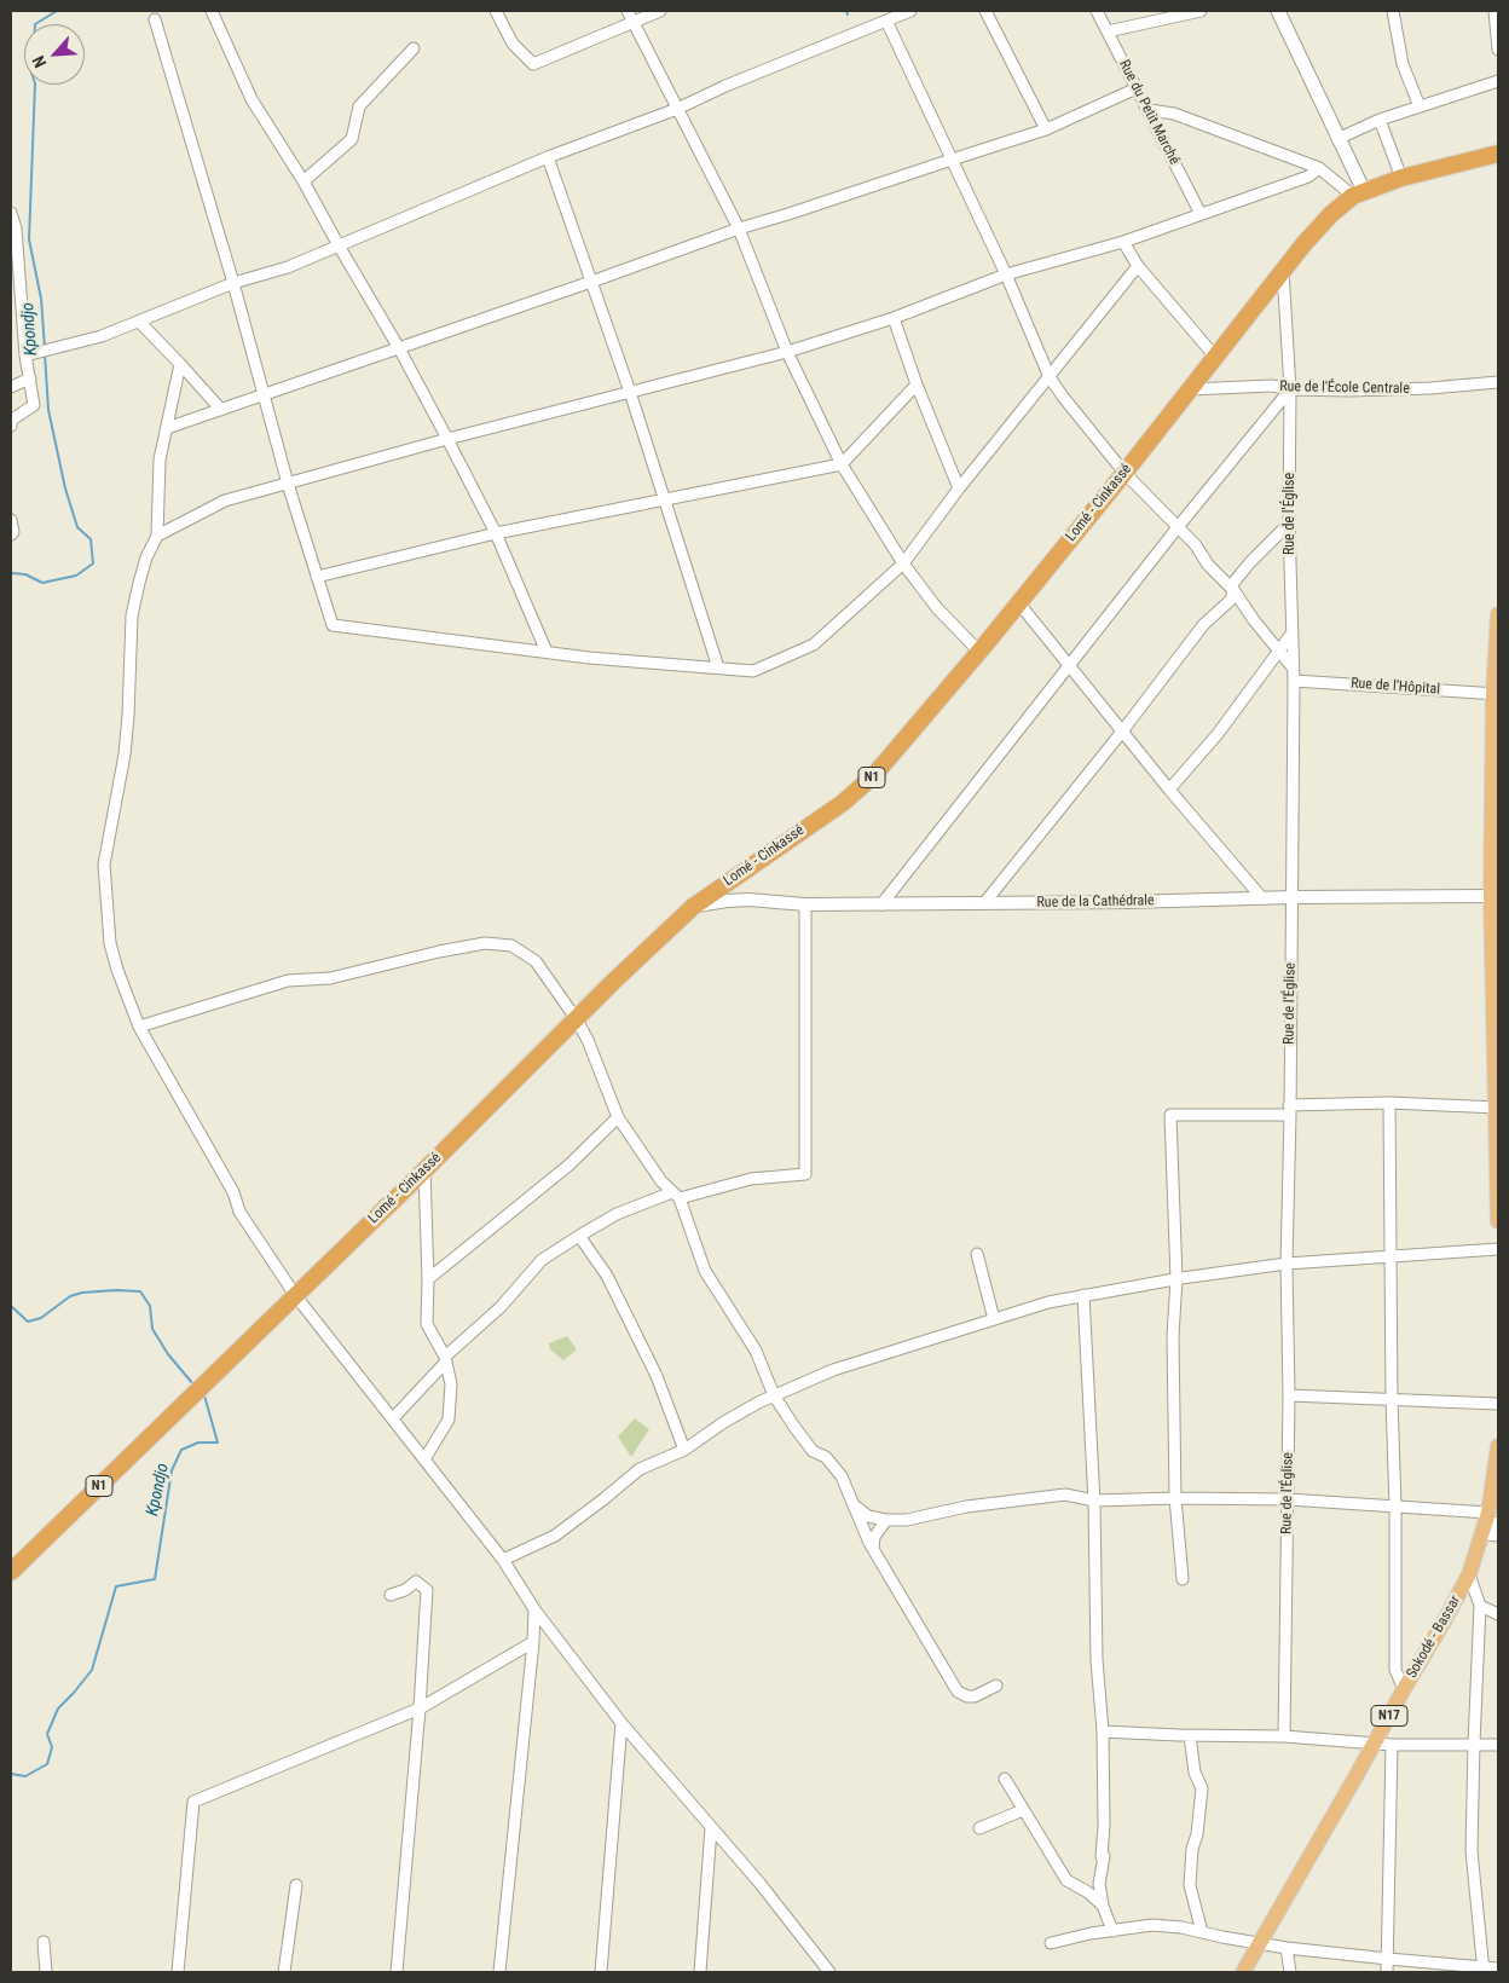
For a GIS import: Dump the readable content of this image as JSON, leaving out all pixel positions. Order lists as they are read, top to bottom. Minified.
{"streets":{"highway":["Lomé - Cinkassé","N1"],"main road":["Sokodé - Bassar","N17"],"street":["Rue du Petit Marché","Rue de l'École Centrale","Rue de l'Église","Rue de l'Hôpital","Rue de la Cathédrale"]},"crossings":[["Rue de l'École Centrale","Lomé - Cinkassé"],["Rue de l'École Centrale","Rue de l'Église"],["Lomé - Cinkassé","Rue de l'Église"],["Lomé - Cinkassé","Rue de la Cathédrale"],["Rue de l'Église","Rue de l'Hôpital"],["Rue de l'Église","Rue de la Cathédrale"]],"water":["Kpondjo"],"north":"bottom left"}
